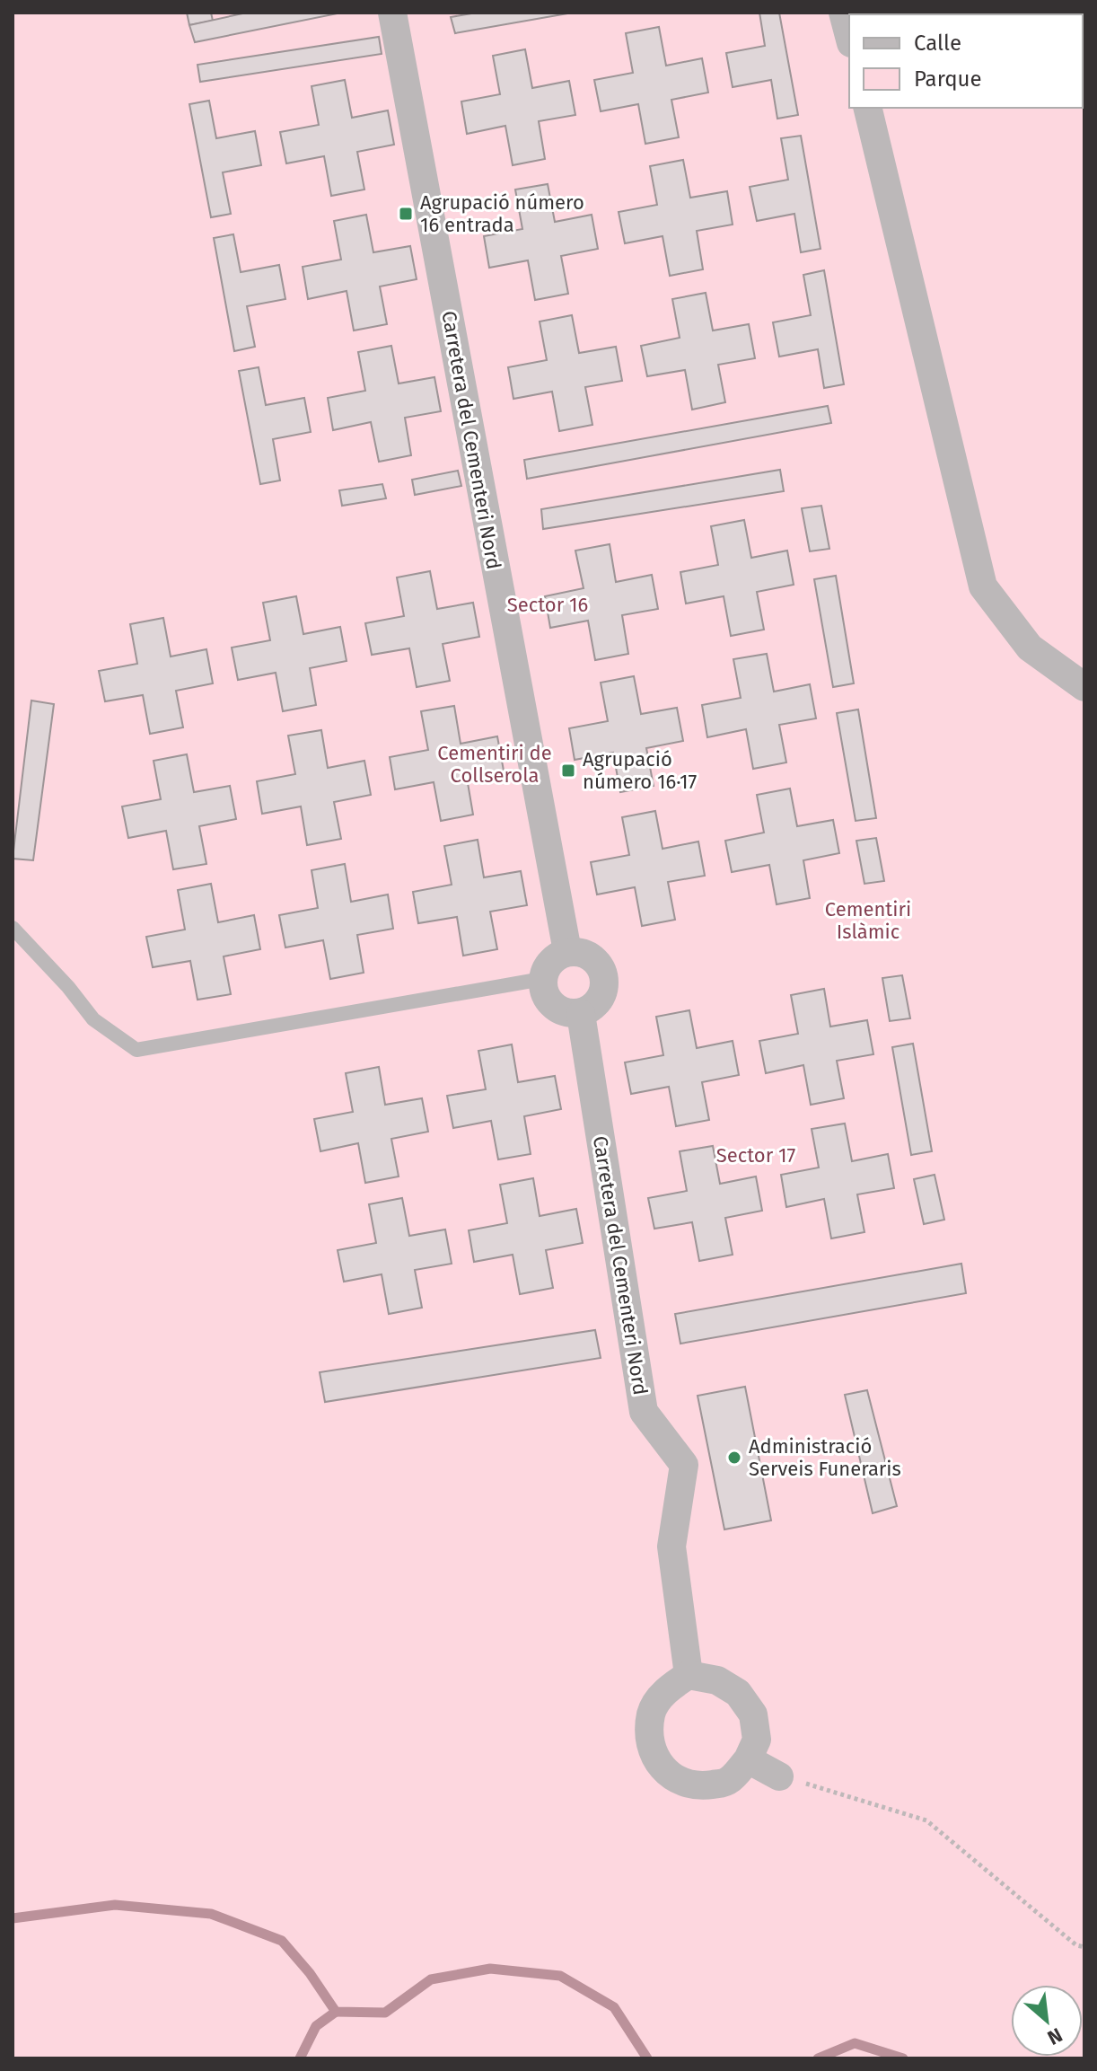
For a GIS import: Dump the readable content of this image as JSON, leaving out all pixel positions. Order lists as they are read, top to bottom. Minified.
{"streets":{"street":["Carretera del Cementeri Nord"]},"parks":["Sector 16","Cementiri de Collserola","Cementiri Islàmic","Sector 17"],"places":{"transit":["Agrupació número 16 entrada","Agrupació número 16·17"],"other":["Administració Serveis Funeraris"]},"legend":["Calle","Parque"],"north":"bottom right"}
